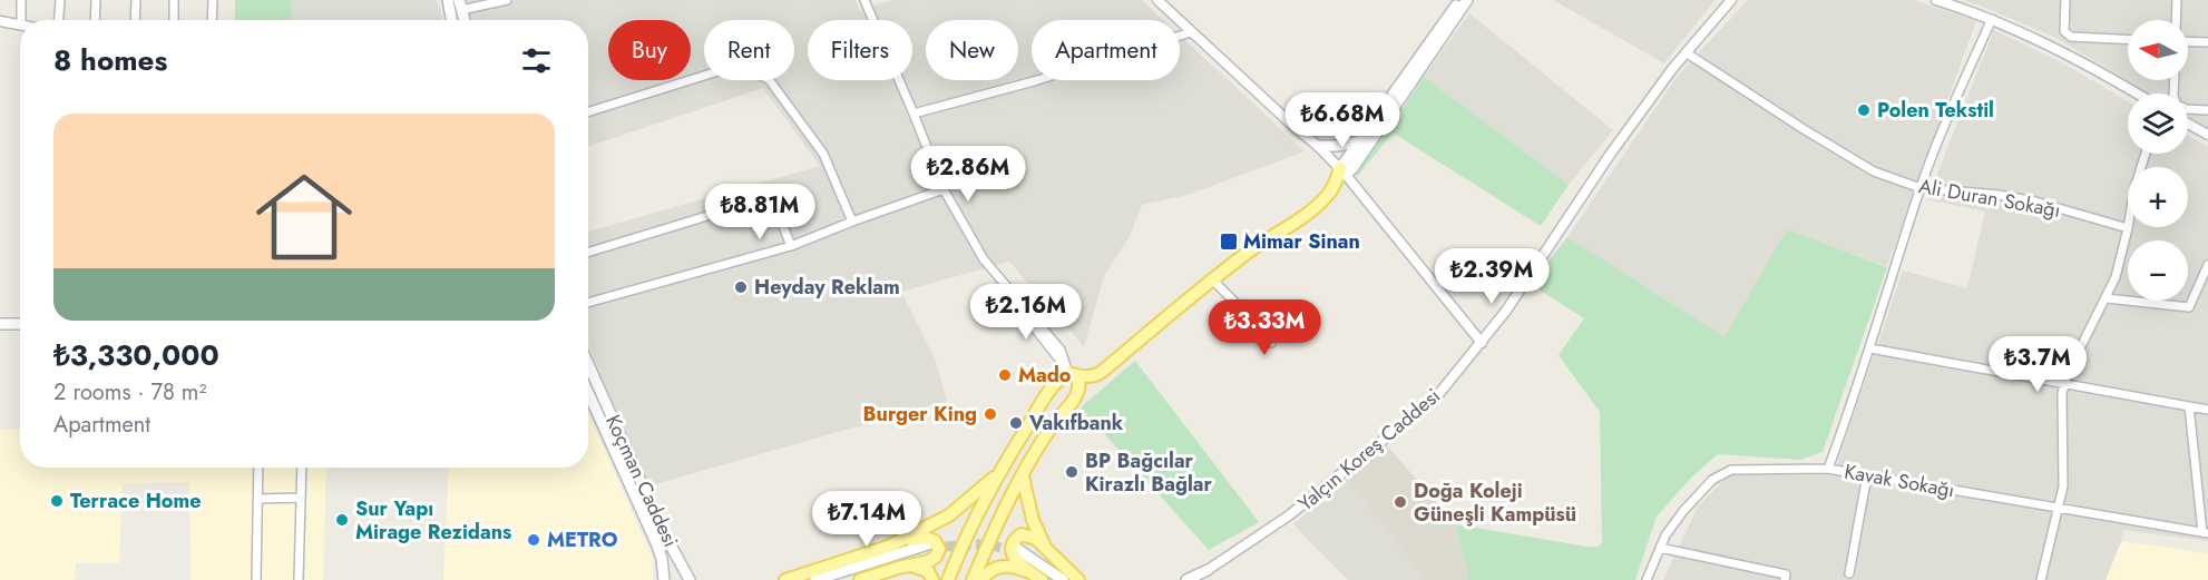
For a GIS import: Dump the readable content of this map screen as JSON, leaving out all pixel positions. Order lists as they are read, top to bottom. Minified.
{"streets":{"main road":["Yalçın Koreş Caddesi","Koçman Caddesi"],"street":["Ali Duran Sokağı","Kavak Sokağı"]},"crossings":[["Ali Duran Sokağı","Yalçın Koreş Caddesi"]],"places":{"other":["Polen Tekstil","Heyday Reklam","Mado","Burger King","Vakıfbank","BP Bağcılar Kirazlı Bağlar","Terrace Home","Doğa Koleji Güneşli Kampüsü","Sur Yapı Mirage Rezidans","METRO"],"transit":["Mimar Sinan"]},"north":"left","page":{"map_buttons":["+","−"],"chip":["Buy","Rent","Filters","New","Apartment"],"heading":"8 homes","price":["₺6.68M","₺2.86M","₺8.81M","₺2.39M","₺2.16M","₺3.33M","₺3.7M","₺7.14M"],"list":[{"name":"₺3,330,000","note":"2 rooms · 78 m² · Apartment"}]}}
